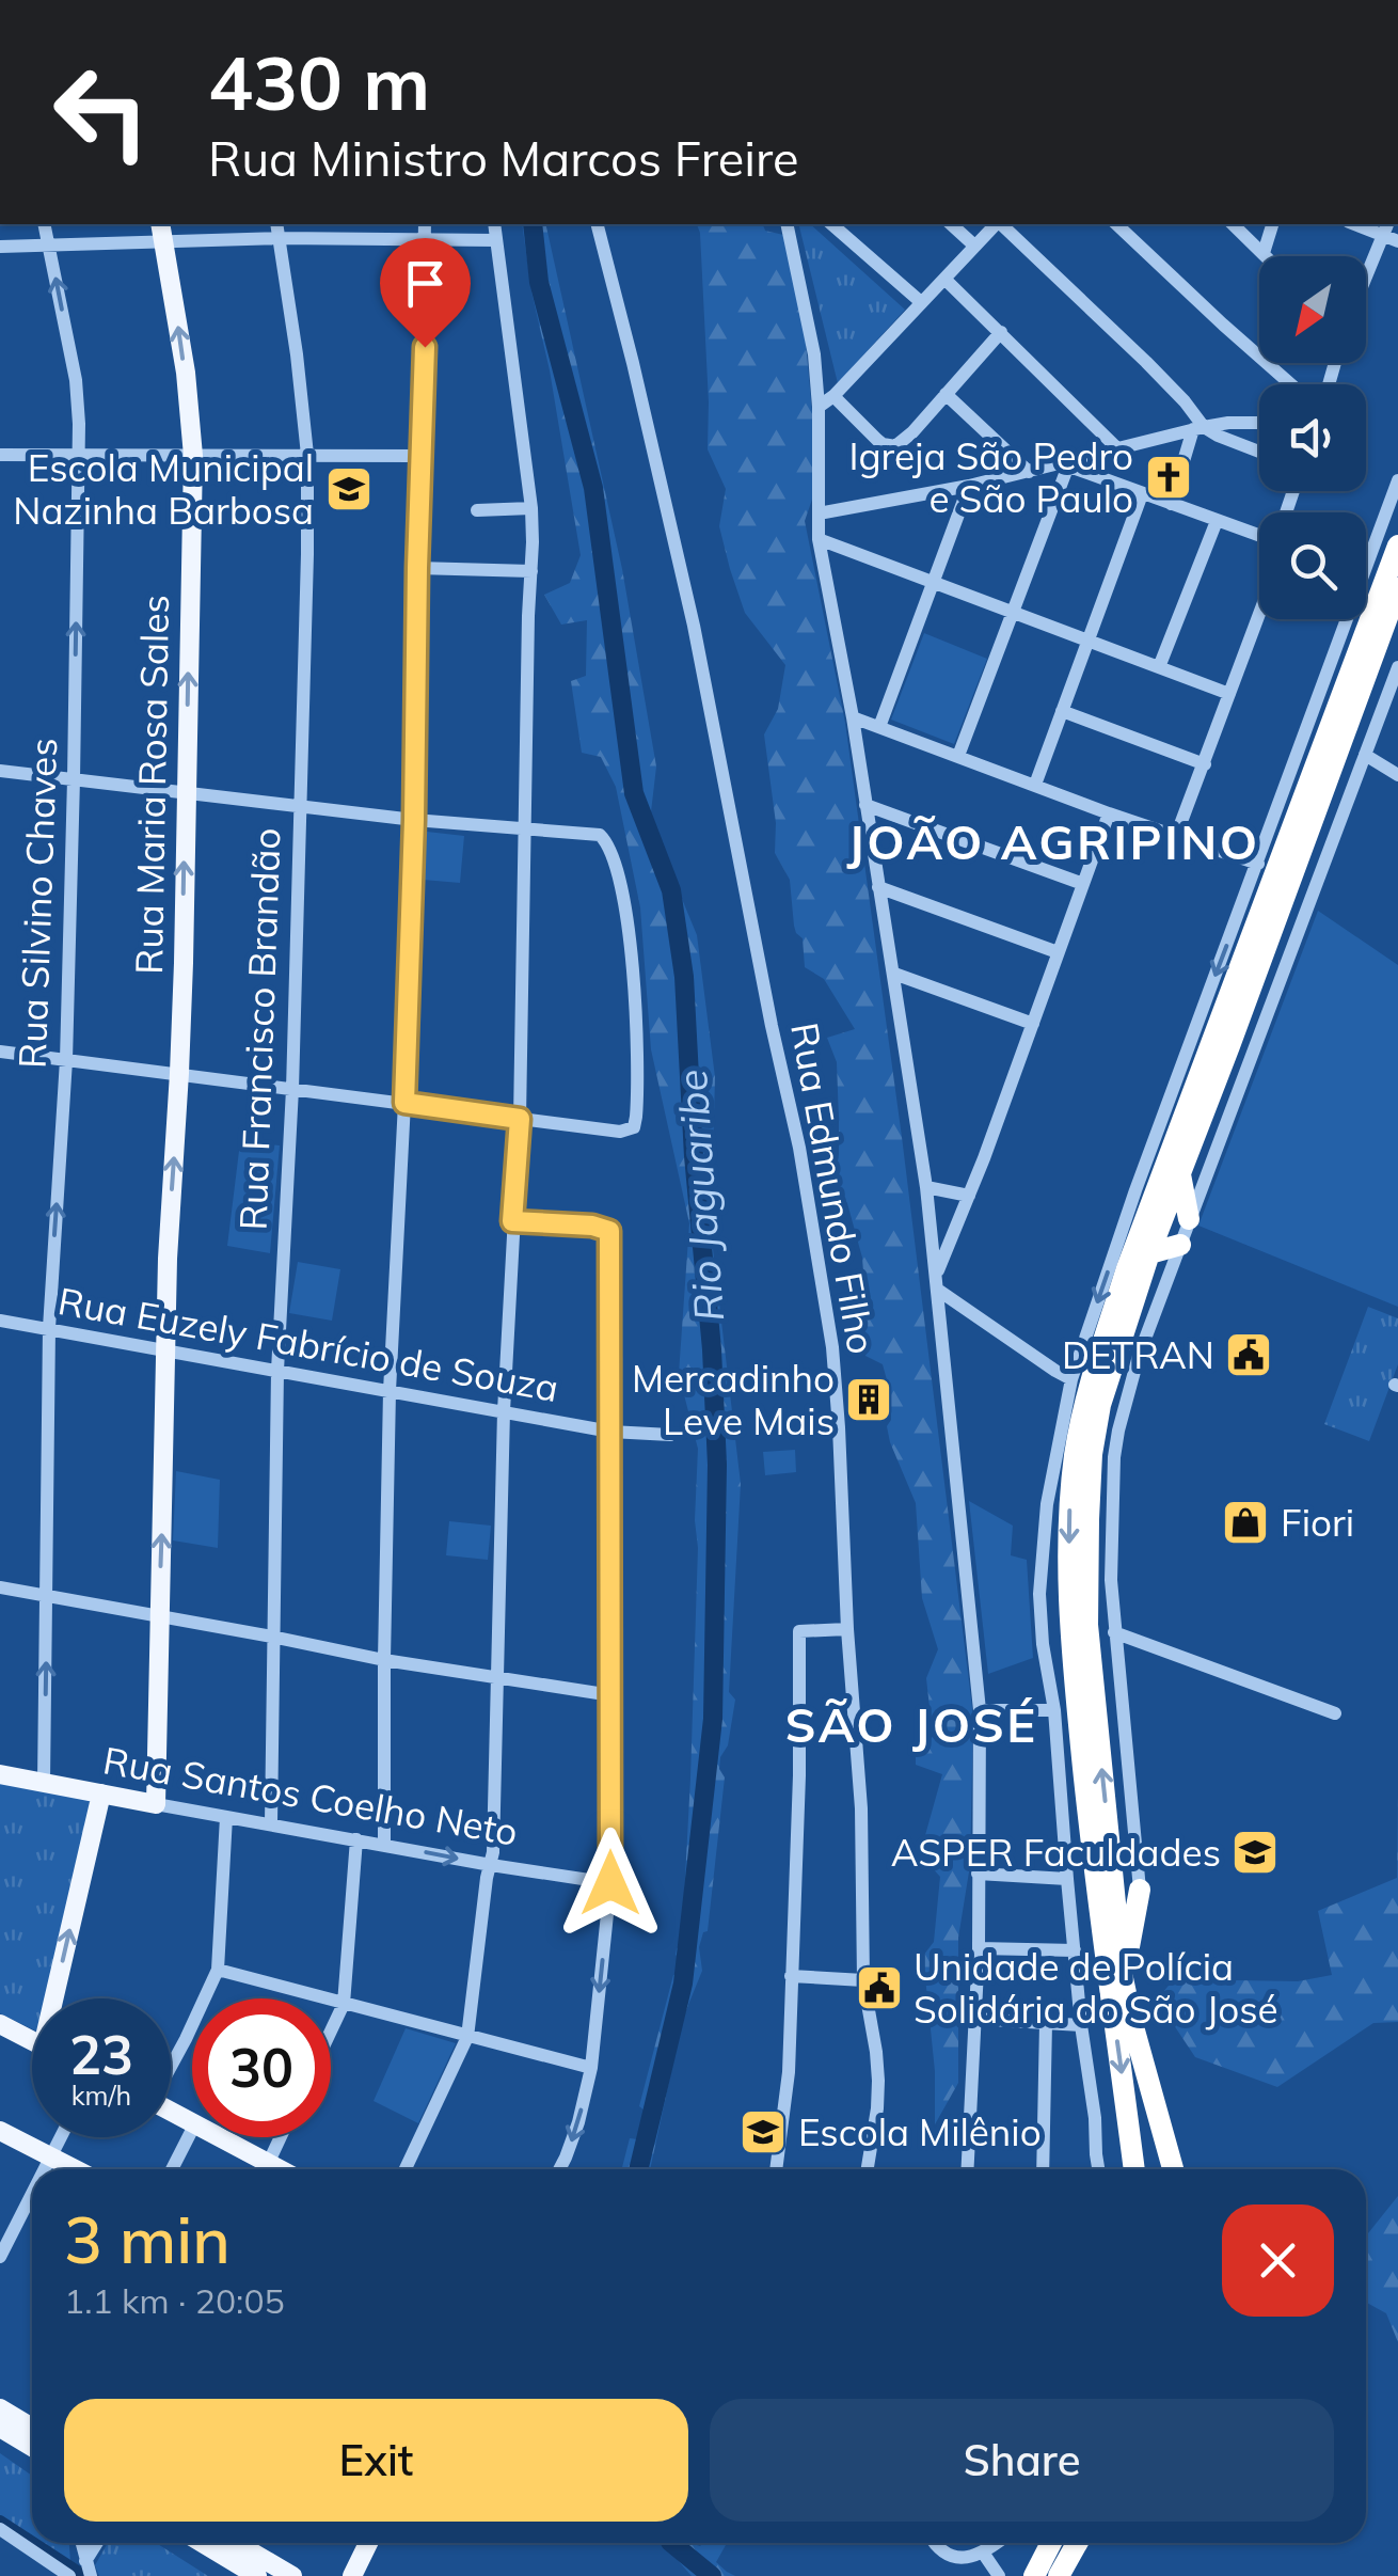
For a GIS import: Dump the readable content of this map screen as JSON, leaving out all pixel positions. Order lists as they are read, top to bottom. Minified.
{"streets":{"main road":["Rua Maria Rosa Sales","Rua Santos Coelho Neto"],"street":["Rua Silvino Chaves","Rua Francisco Brandão","Rua Edmundo Filho","Rua Euzely Fabrício de Souza"]},"crossings":[["Rua Maria Rosa Sales","Rua Euzely Fabrício de Souza"],["Rua Maria Rosa Sales","Rua Santos Coelho Neto"],["Rua Silvino Chaves","Rua Euzely Fabrício de Souza"],["Rua Silvino Chaves","Rua Santos Coelho Neto"],["Rua Francisco Brandão","Rua Euzely Fabrício de Souza"],["Rua Francisco Brandão","Rua Santos Coelho Neto"]],"one_way":["Rua Maria Rosa Sales","Rua Silvino Chaves"],"districts":["JOÃO AGRIPINO","SÃO JOSÉ"],"water":["Rio Jaguaribe"],"places":{"church":["Igreja São Pedro e São Paulo"],"school or university":["Escola Municipal Nazinha Barbosa","ASPER Faculdades","Escola Milênio"],"public building":["DETRAN","Unidade de Polícia Solidária do São José"],"building":["Mercadinho Leve Mais"],"shop":["Fiori"]},"north":"bottom left","page":{"turn":["430 m","Rua Ministro Marcos Freire"],"speed":"23 km/h","limit":"30","heading":["3 min","1.1 km · 20:05"],"buttons":["Exit","Share"]}}
